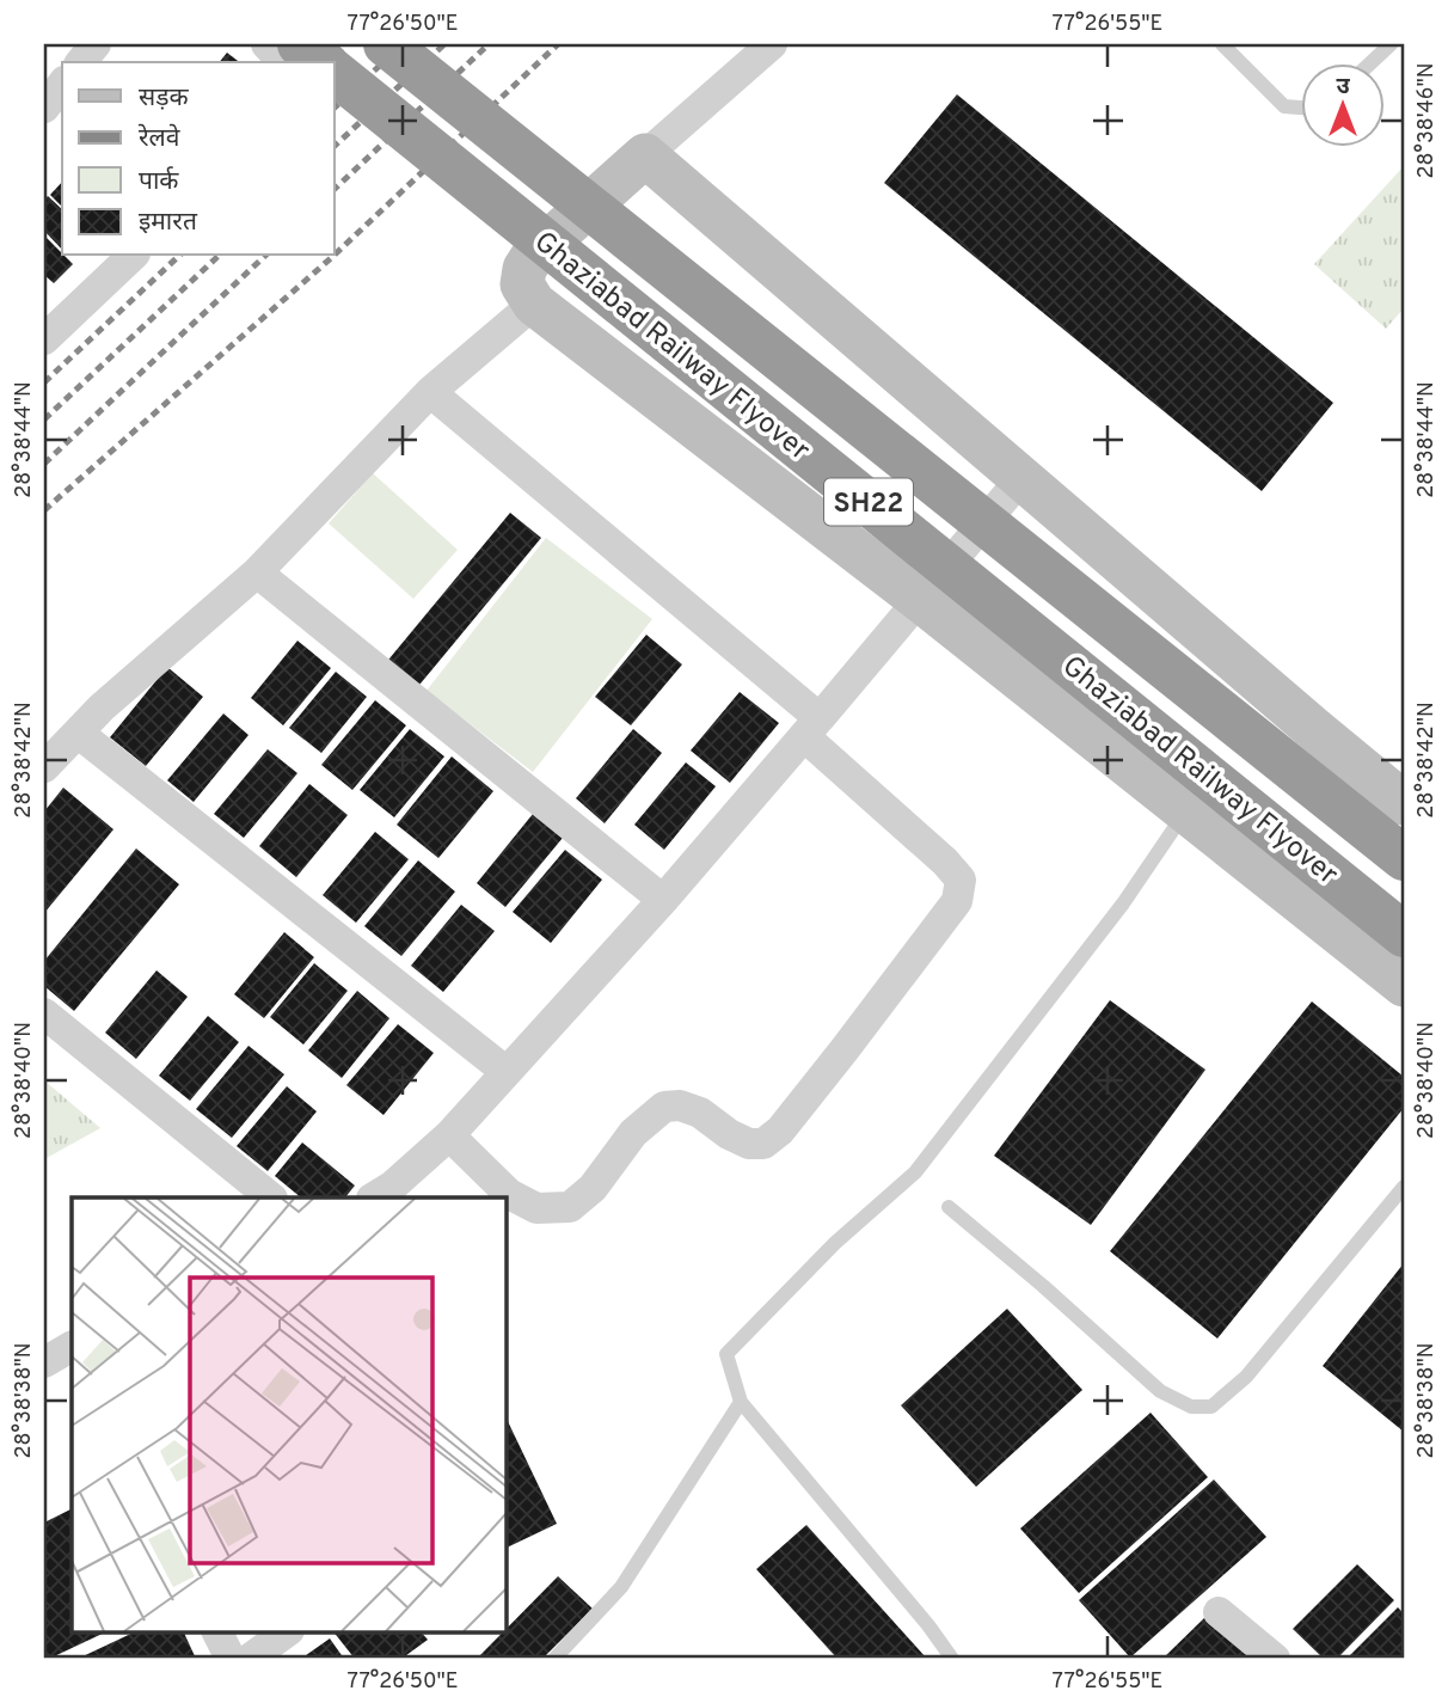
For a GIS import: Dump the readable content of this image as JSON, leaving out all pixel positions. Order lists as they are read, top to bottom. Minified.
{"streets":{"highway":["Ghaziabad Railway Flyover","SH22"]},"legend":["सड़क","रेलवे","पार्क","इमारत"],"north":"top","coordinates":["77°26'50\"E","77°26'55\"E","28°38'46\"N","28°38'44\"N","28°38'42\"N","28°38'40\"N","28°38'38\"N"]}
